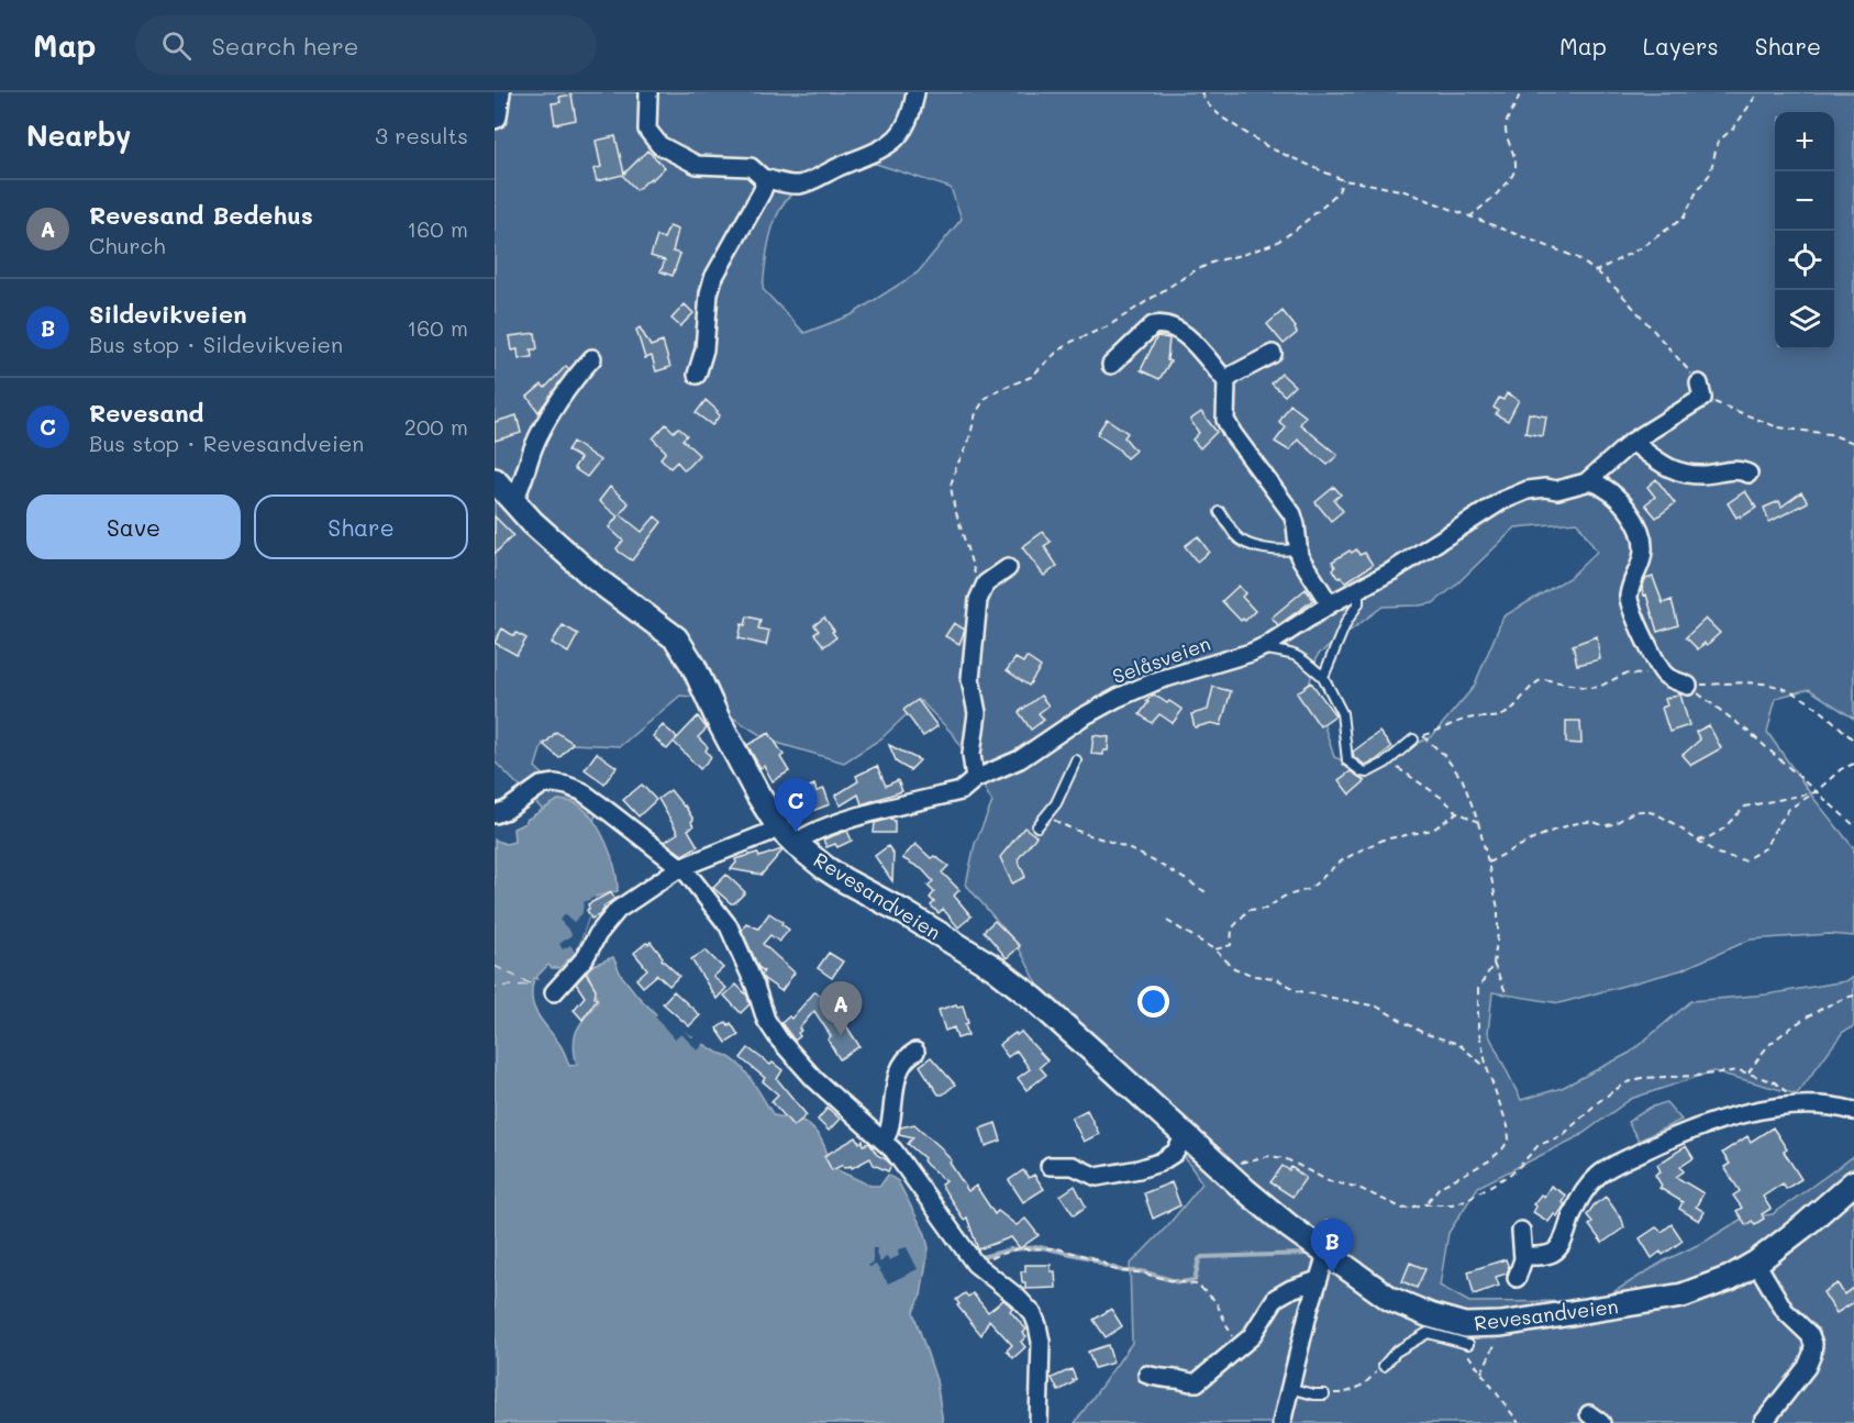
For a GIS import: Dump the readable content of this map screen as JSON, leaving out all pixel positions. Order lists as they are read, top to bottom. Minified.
{"streets":{"main road":["Revesandveien"],"street":["Selåsveien"]},"crossings":[["Selåsveien","Revesandveien"]],"page":{"header":"Map","search":"Search here","nav":["Map","Layers","Share"],"heading":["Nearby","3 results"],"map_buttons":["+","−"],"list":[{"mark":"A","name":"Revesand Bedehus","note":"Church","value":"160 m"},{"mark":"B","name":"Sildevikveien","note":"Bus stop · Sildevikveien","value":"160 m"},{"mark":"C","name":"Revesand","note":"Bus stop · Revesandveien","value":"200 m"}],"buttons":["Save","Share"],"pins":["C","A","B"]}}
